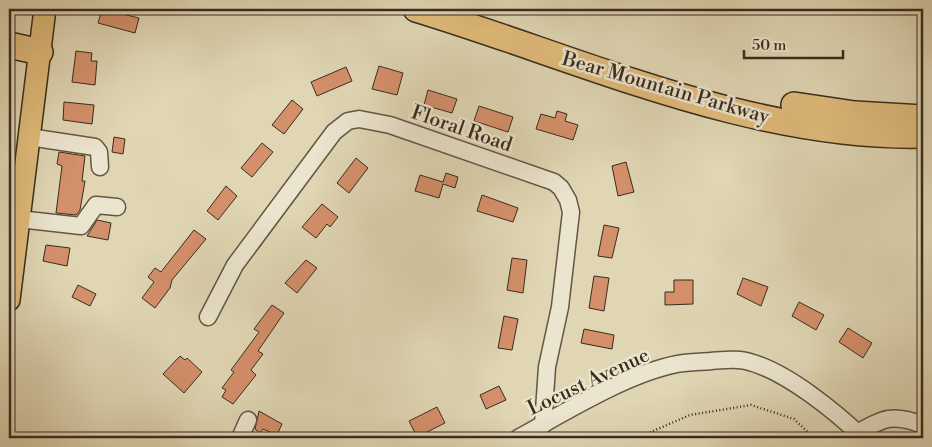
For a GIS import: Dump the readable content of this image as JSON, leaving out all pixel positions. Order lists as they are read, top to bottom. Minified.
{"streets":{"highway":["Bear Mountain Parkway"],"street":["Floral Road","Locust Avenue"]},"crossings":[["Floral Road","Locust Avenue"]],"scale_bar":"50 m"}
